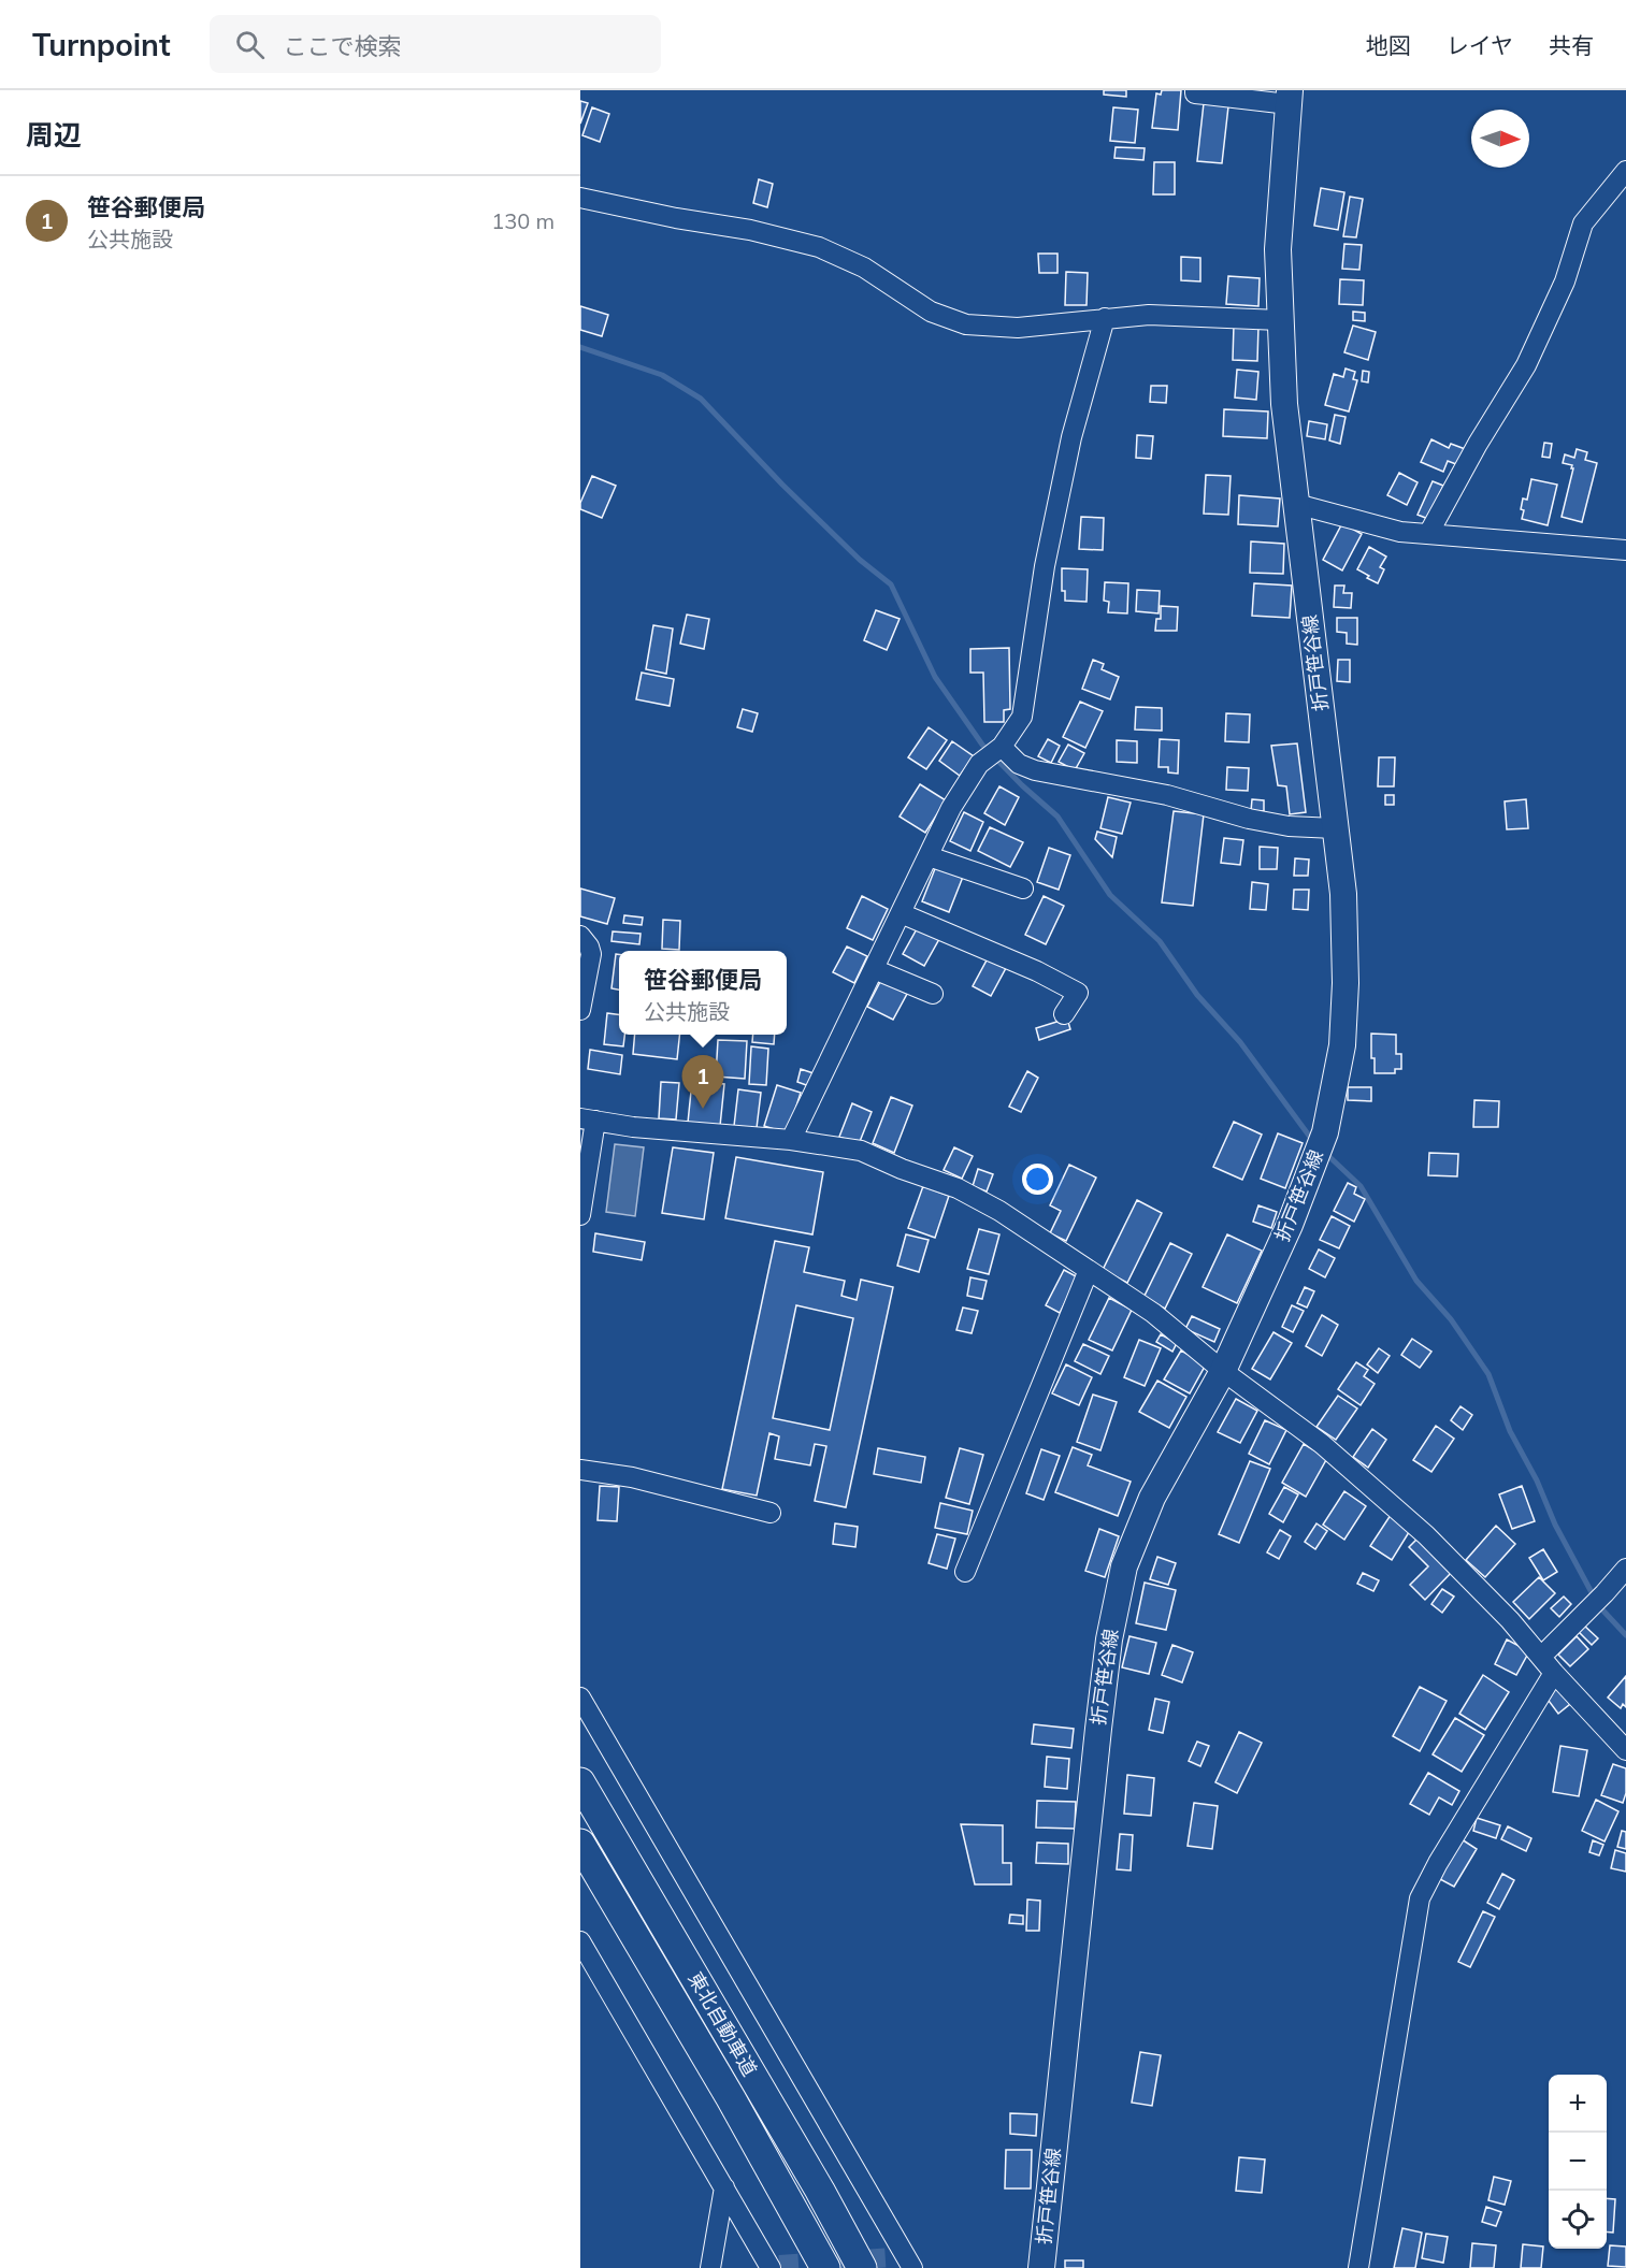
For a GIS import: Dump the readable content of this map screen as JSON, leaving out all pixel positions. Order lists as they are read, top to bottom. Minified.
{"streets":{"highway":["東北自動車道"],"main road":["折戸笹谷線"]},"north":"right","page":{"header":"Turnpoint","search":"ここで検索","nav":["地図","レイヤ","共有"],"heading":"周辺","list":[{"mark":"1","name":"笹谷郵便局","note":"公共施設","value":"130 m"}],"popup":["笹谷郵便局","公共施設"],"pins":"1","map_buttons":["+","−"]}}
